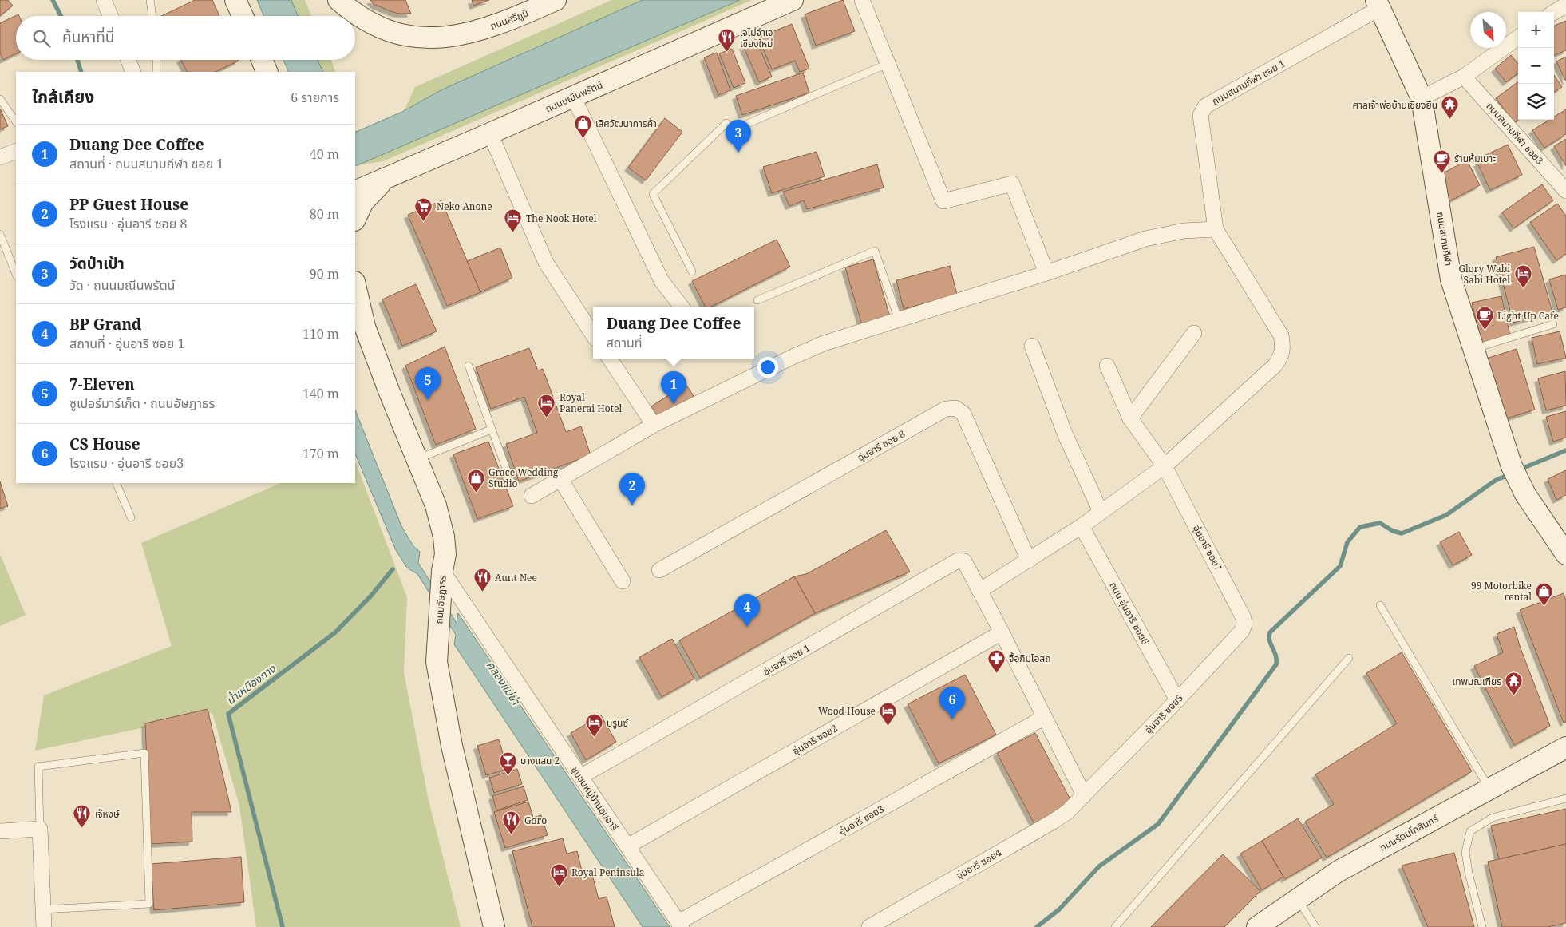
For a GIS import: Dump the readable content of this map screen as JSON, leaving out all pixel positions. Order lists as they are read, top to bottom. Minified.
{"streets":{"street":["ถนนศรีภูมิ","ถนนสนามกีฬา ซอย 1","ถนนมณีนพรัตน์","ถนนสนามกีฬา ซอย3","ถนนสนามกีฬา","อุ่นอารี ซอย 8","อุ่นอารี ซอย7","ถนนอัษฎาธร","ถนน อุ่นอารี ซอย6","อุ่นอารี ซอย 1","อุ่นอารี ซอย5","อุ่นอารี ซอย2","ชุมชนหมู่บ้านอุ่นอารี","อุ่นอารี ซอย3","ถนนรัตนโกสินทร์","อุ่นอารี ซอย4"]},"crossings":[["ถนนสนามกีฬา ซอย 1","ถนนสนามกีฬา"],["อุ่นอารี ซอย7","อุ่นอารี ซอย5"],["ถนนอัษฎาธร","ชุมชนหมู่บ้านอุ่นอารี"],["ถนน อุ่นอารี ซอย6","อุ่นอารี ซอย5"],["อุ่นอารี ซอย 1","อุ่นอารี ซอย5"],["อุ่นอารี ซอย 1","อุ่นอารี ซอย2"],["อุ่นอารี ซอย 1","ชุมชนหมู่บ้านอุ่นอารี"],["อุ่นอารี ซอย 1","อุ่นอารี ซอย3"],["อุ่นอารี ซอย 1","อุ่นอารี ซอย4"],["อุ่นอารี ซอย5","อุ่นอารี ซอย4"],["อุ่นอารี ซอย2","ชุมชนหมู่บ้านอุ่นอารี"],["ชุมชนหมู่บ้านอุ่นอารี","อุ่นอารี ซอย3"]],"water":["คลองแม่ข่า","น้ำเหมืองกาง"],"places":{"restaurant":["เจไม่จำเจ เชียงใหม่","Aunt Nee","เจ๊หงษ์","Goro"],"temple":["ศาลเจ้าพ่อบ้านเชียงยืน","เทพมณเฑียร"],"shop":["เลิศวัฒนาการค้า","Grace Wedding Studio","99 Motorbike rental"],"cafe":["ร้านหุ้มเบาะ","Light Up Cafe"],"supermarket":["Neko Anone"],"hotel":["The Nook Hotel","Glory Wabi Sabi Hotel","Royal Panerai Hotel","Wood House","บรูนซ์","Royal Peninsula"],"pharmacy":["จื้อกิมโอสถ"],"bar":["บางแสน 2"]},"north":"bottom right","page":{"map_buttons":["+","−"],"search":"ค้นหาที่นี่","heading":["ใกล้เคียง","6 รายการ"],"pins":["3","5","1","2","4","6"],"list":[{"mark":"1","name":"Duang Dee Coffee","note":"สถานที่ · ถนนสนามกีฬา ซอย 1","value":"40 m"},{"mark":"2","name":"PP Guest House","note":"โรงแรม · อุ่นอารี ซอย 8","value":"80 m"},{"mark":"3","name":"วัดป่าเป้า","note":"วัด · ถนนมณีนพรัตน์","value":"90 m"},{"mark":"4","name":"BP Grand","note":"สถานที่ · อุ่นอารี ซอย 1","value":"110 m"},{"mark":"5","name":"7-Eleven","note":"ซูเปอร์มาร์เก็ต · ถนนอัษฎาธร","value":"140 m"},{"mark":"6","name":"CS House","note":"โรงแรม · อุ่นอารี ซอย3","value":"170 m"}],"popup":["Duang Dee Coffee","สถานที่"]}}
